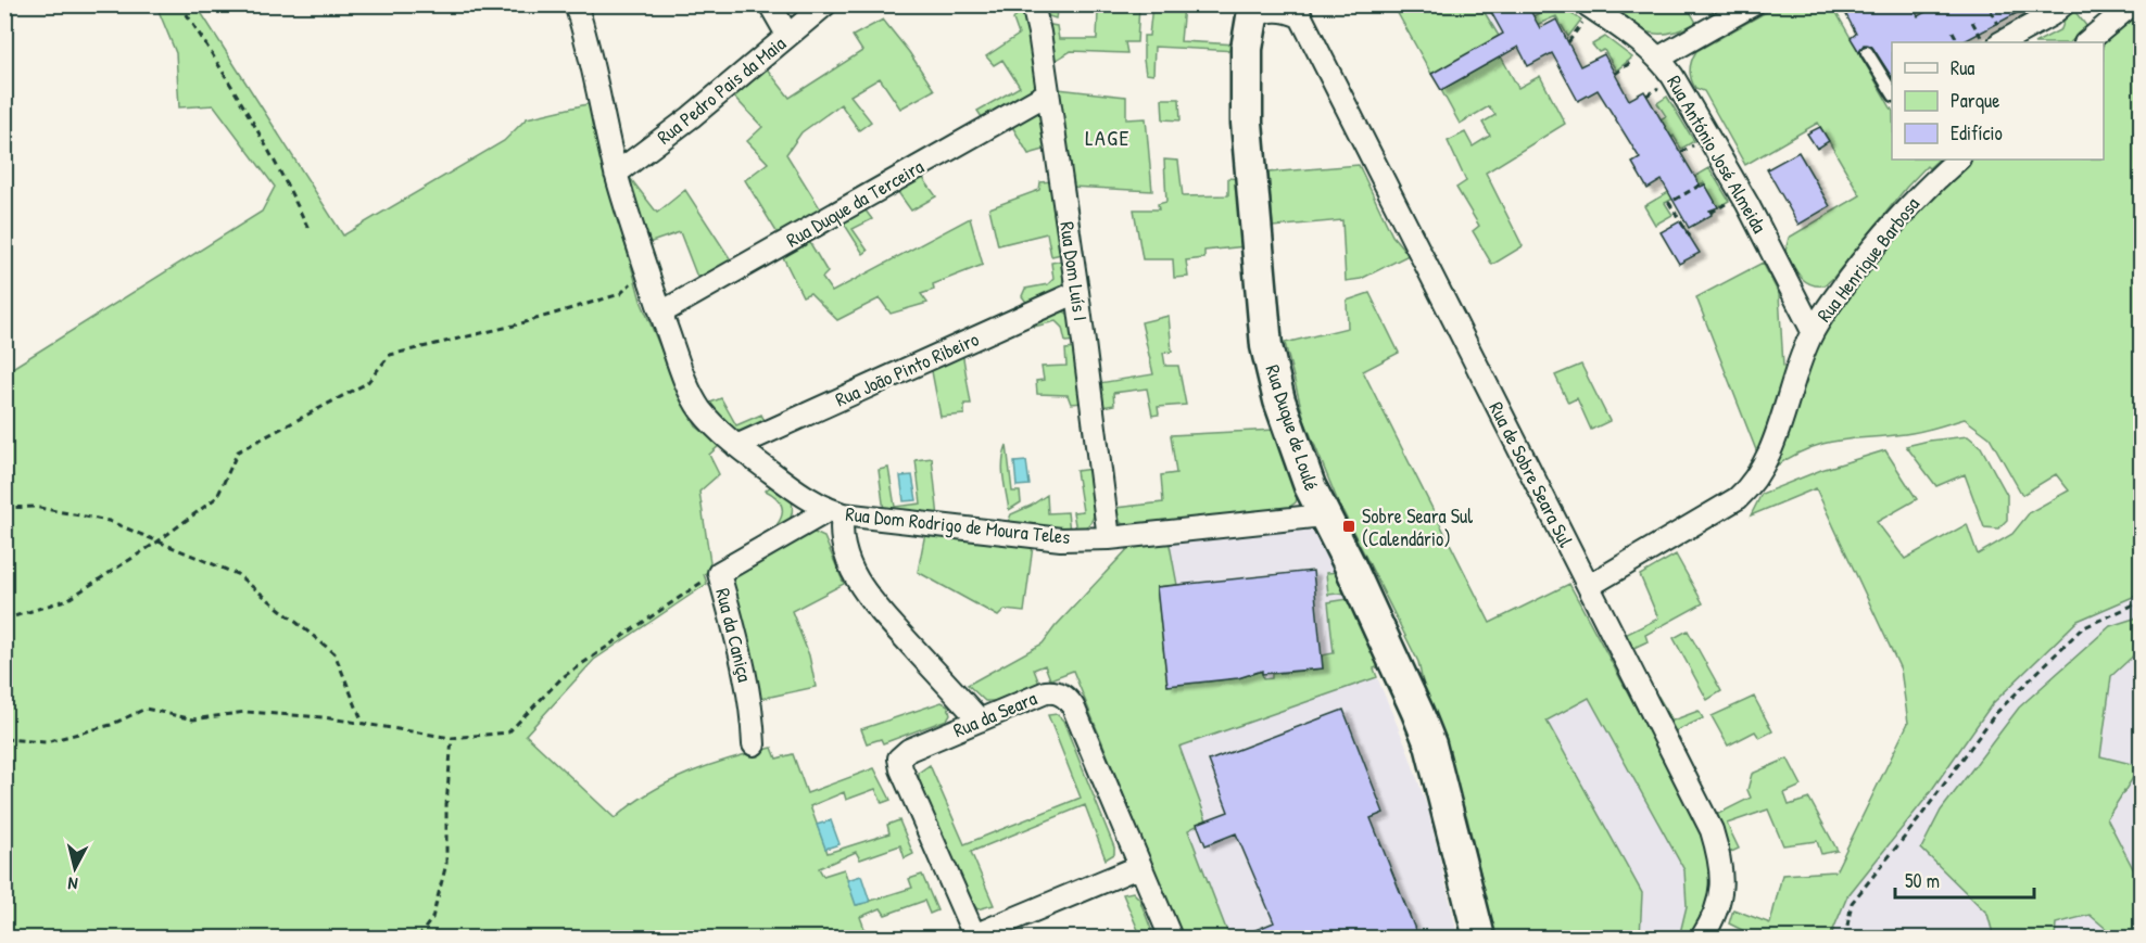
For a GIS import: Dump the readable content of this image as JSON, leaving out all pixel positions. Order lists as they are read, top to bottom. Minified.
{"streets":{"street":["Rua Pedro Pais da Maia","Rua António José Almeida","Rua Duque da Terceira","Rua Henrique Barbosa","Rua Dom Luís I","Rua João Pinto Ribeiro","Rua Duque de Loulé","Rua de Sobre Seara Sul","Rua Dom Rodrigo de Moura Teles","Rua da Caniça","Rua da Seara"]},"crossings":[["Rua Pedro Pais da Maia","Rua Dom Rodrigo de Moura Teles"],["Rua António José Almeida","Rua Henrique Barbosa"],["Rua Duque da Terceira","Rua Dom Luís I"],["Rua Duque da Terceira","Rua Dom Rodrigo de Moura Teles"],["Rua Henrique Barbosa","Rua de Sobre Seara Sul"],["Rua Dom Luís I","Rua João Pinto Ribeiro"],["Rua Dom Luís I","Rua Dom Rodrigo de Moura Teles"],["Rua João Pinto Ribeiro","Rua Dom Rodrigo de Moura Teles"],["Rua Duque de Loulé","Rua de Sobre Seara Sul"],["Rua Duque de Loulé","Rua Dom Rodrigo de Moura Teles"],["Rua Dom Rodrigo de Moura Teles","Rua da Caniça"]],"districts":["LAGE"],"places":{"transit":["Sobre Seara Sul (Calendário)"]},"legend":["Rua","Parque","Edifício"],"scale_bar":"50 m","north":"bottom"}
